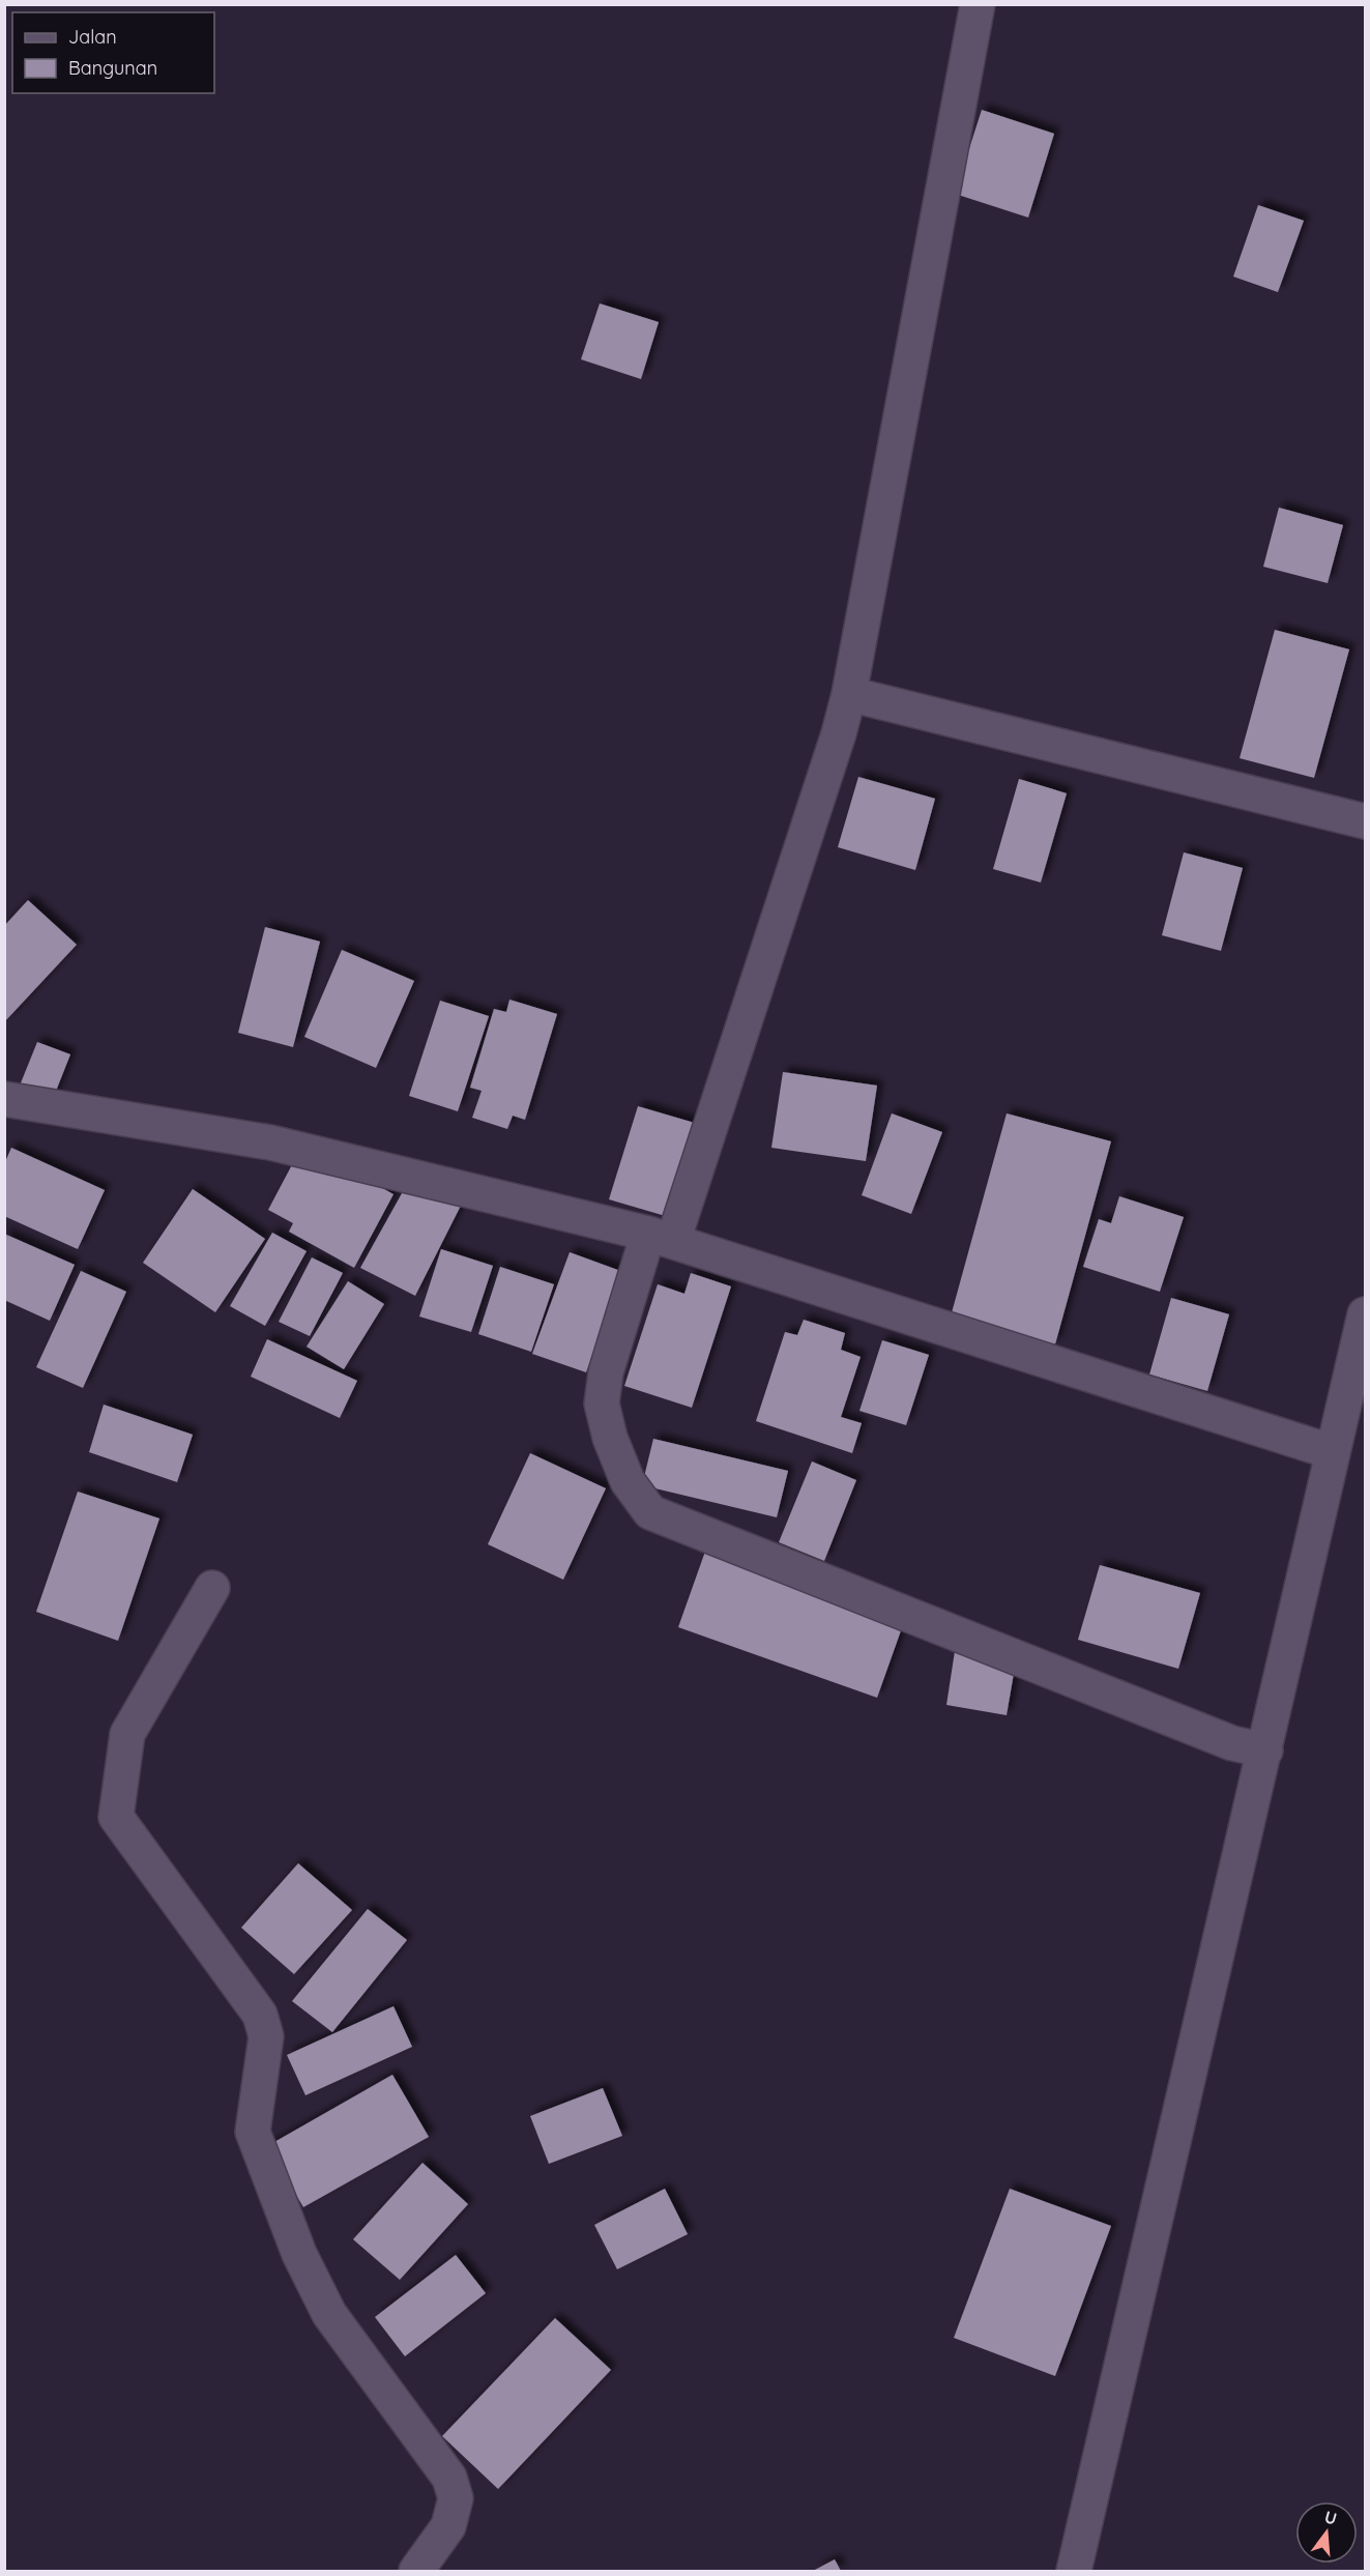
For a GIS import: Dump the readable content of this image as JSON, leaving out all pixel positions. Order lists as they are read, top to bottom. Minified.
{"legend":["Jalan","Bangunan"],"north":"top"}
